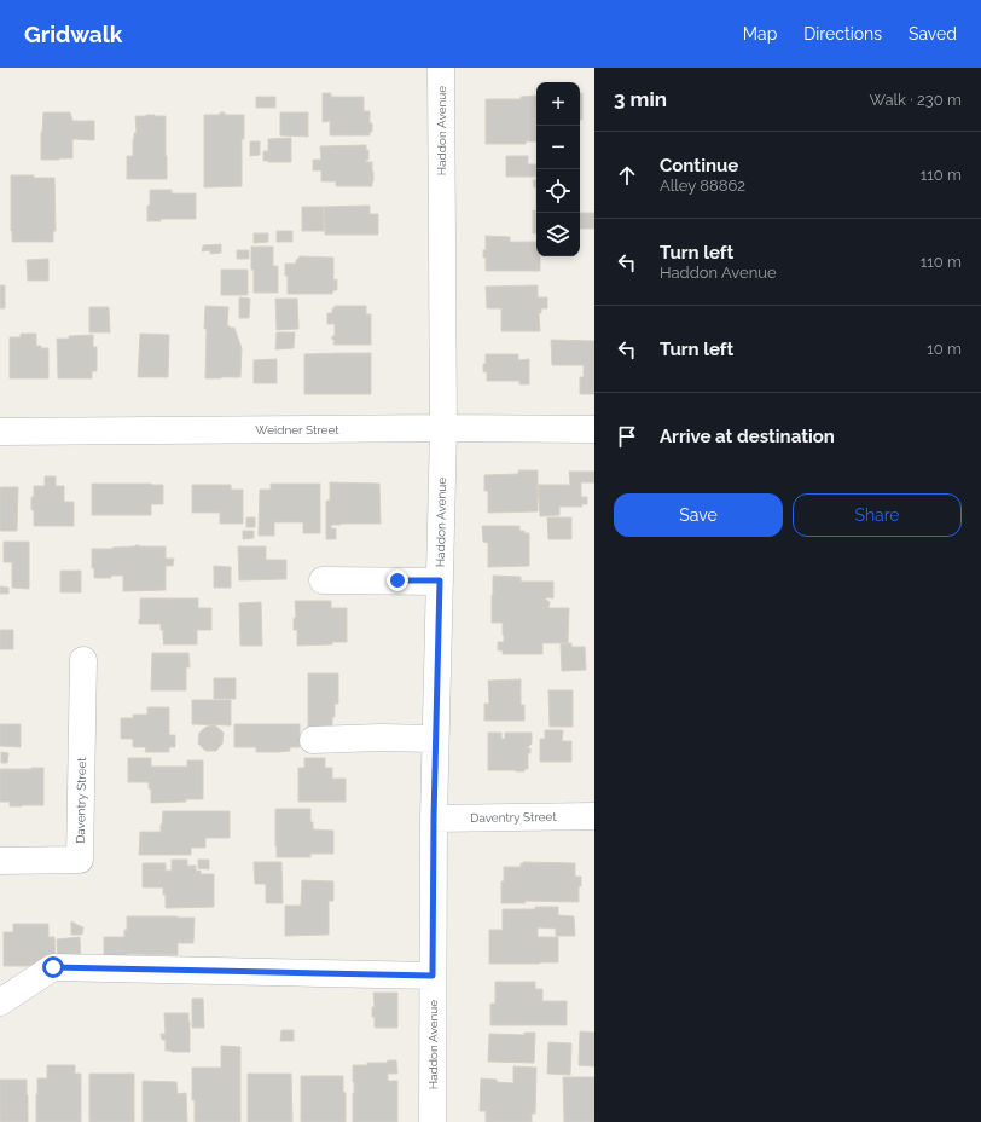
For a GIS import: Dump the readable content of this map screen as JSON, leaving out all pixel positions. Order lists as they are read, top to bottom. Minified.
{"streets":{"street":["Haddon Avenue","Weidner Street","Daventry Street"]},"crossings":[["Haddon Avenue","Weidner Street"],["Haddon Avenue","Daventry Street"]],"page":{"header":"Gridwalk","nav":["Map","Directions","Saved"],"heading":["3 min","Walk · 230 m"],"map_buttons":["+","−"],"list":[["Continue","Alley 88862","110 m"],["Turn left","Haddon Avenue","110 m"],["Turn left","10 m"],"Arrive at destination"],"buttons":["Save","Share"]}}
